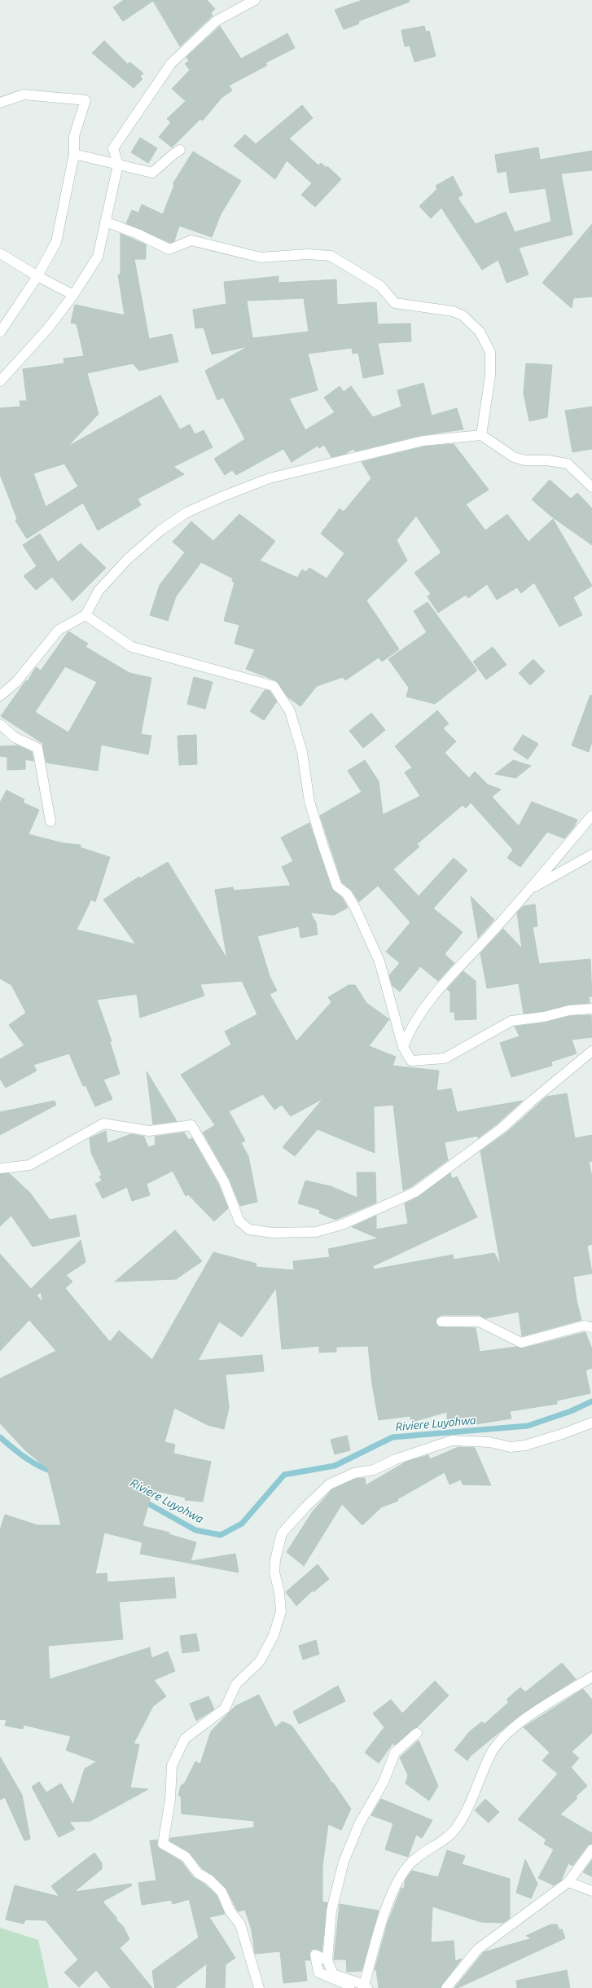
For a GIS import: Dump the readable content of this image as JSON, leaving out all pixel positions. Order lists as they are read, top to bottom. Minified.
{"water":["Riviere Luyohwa"]}
